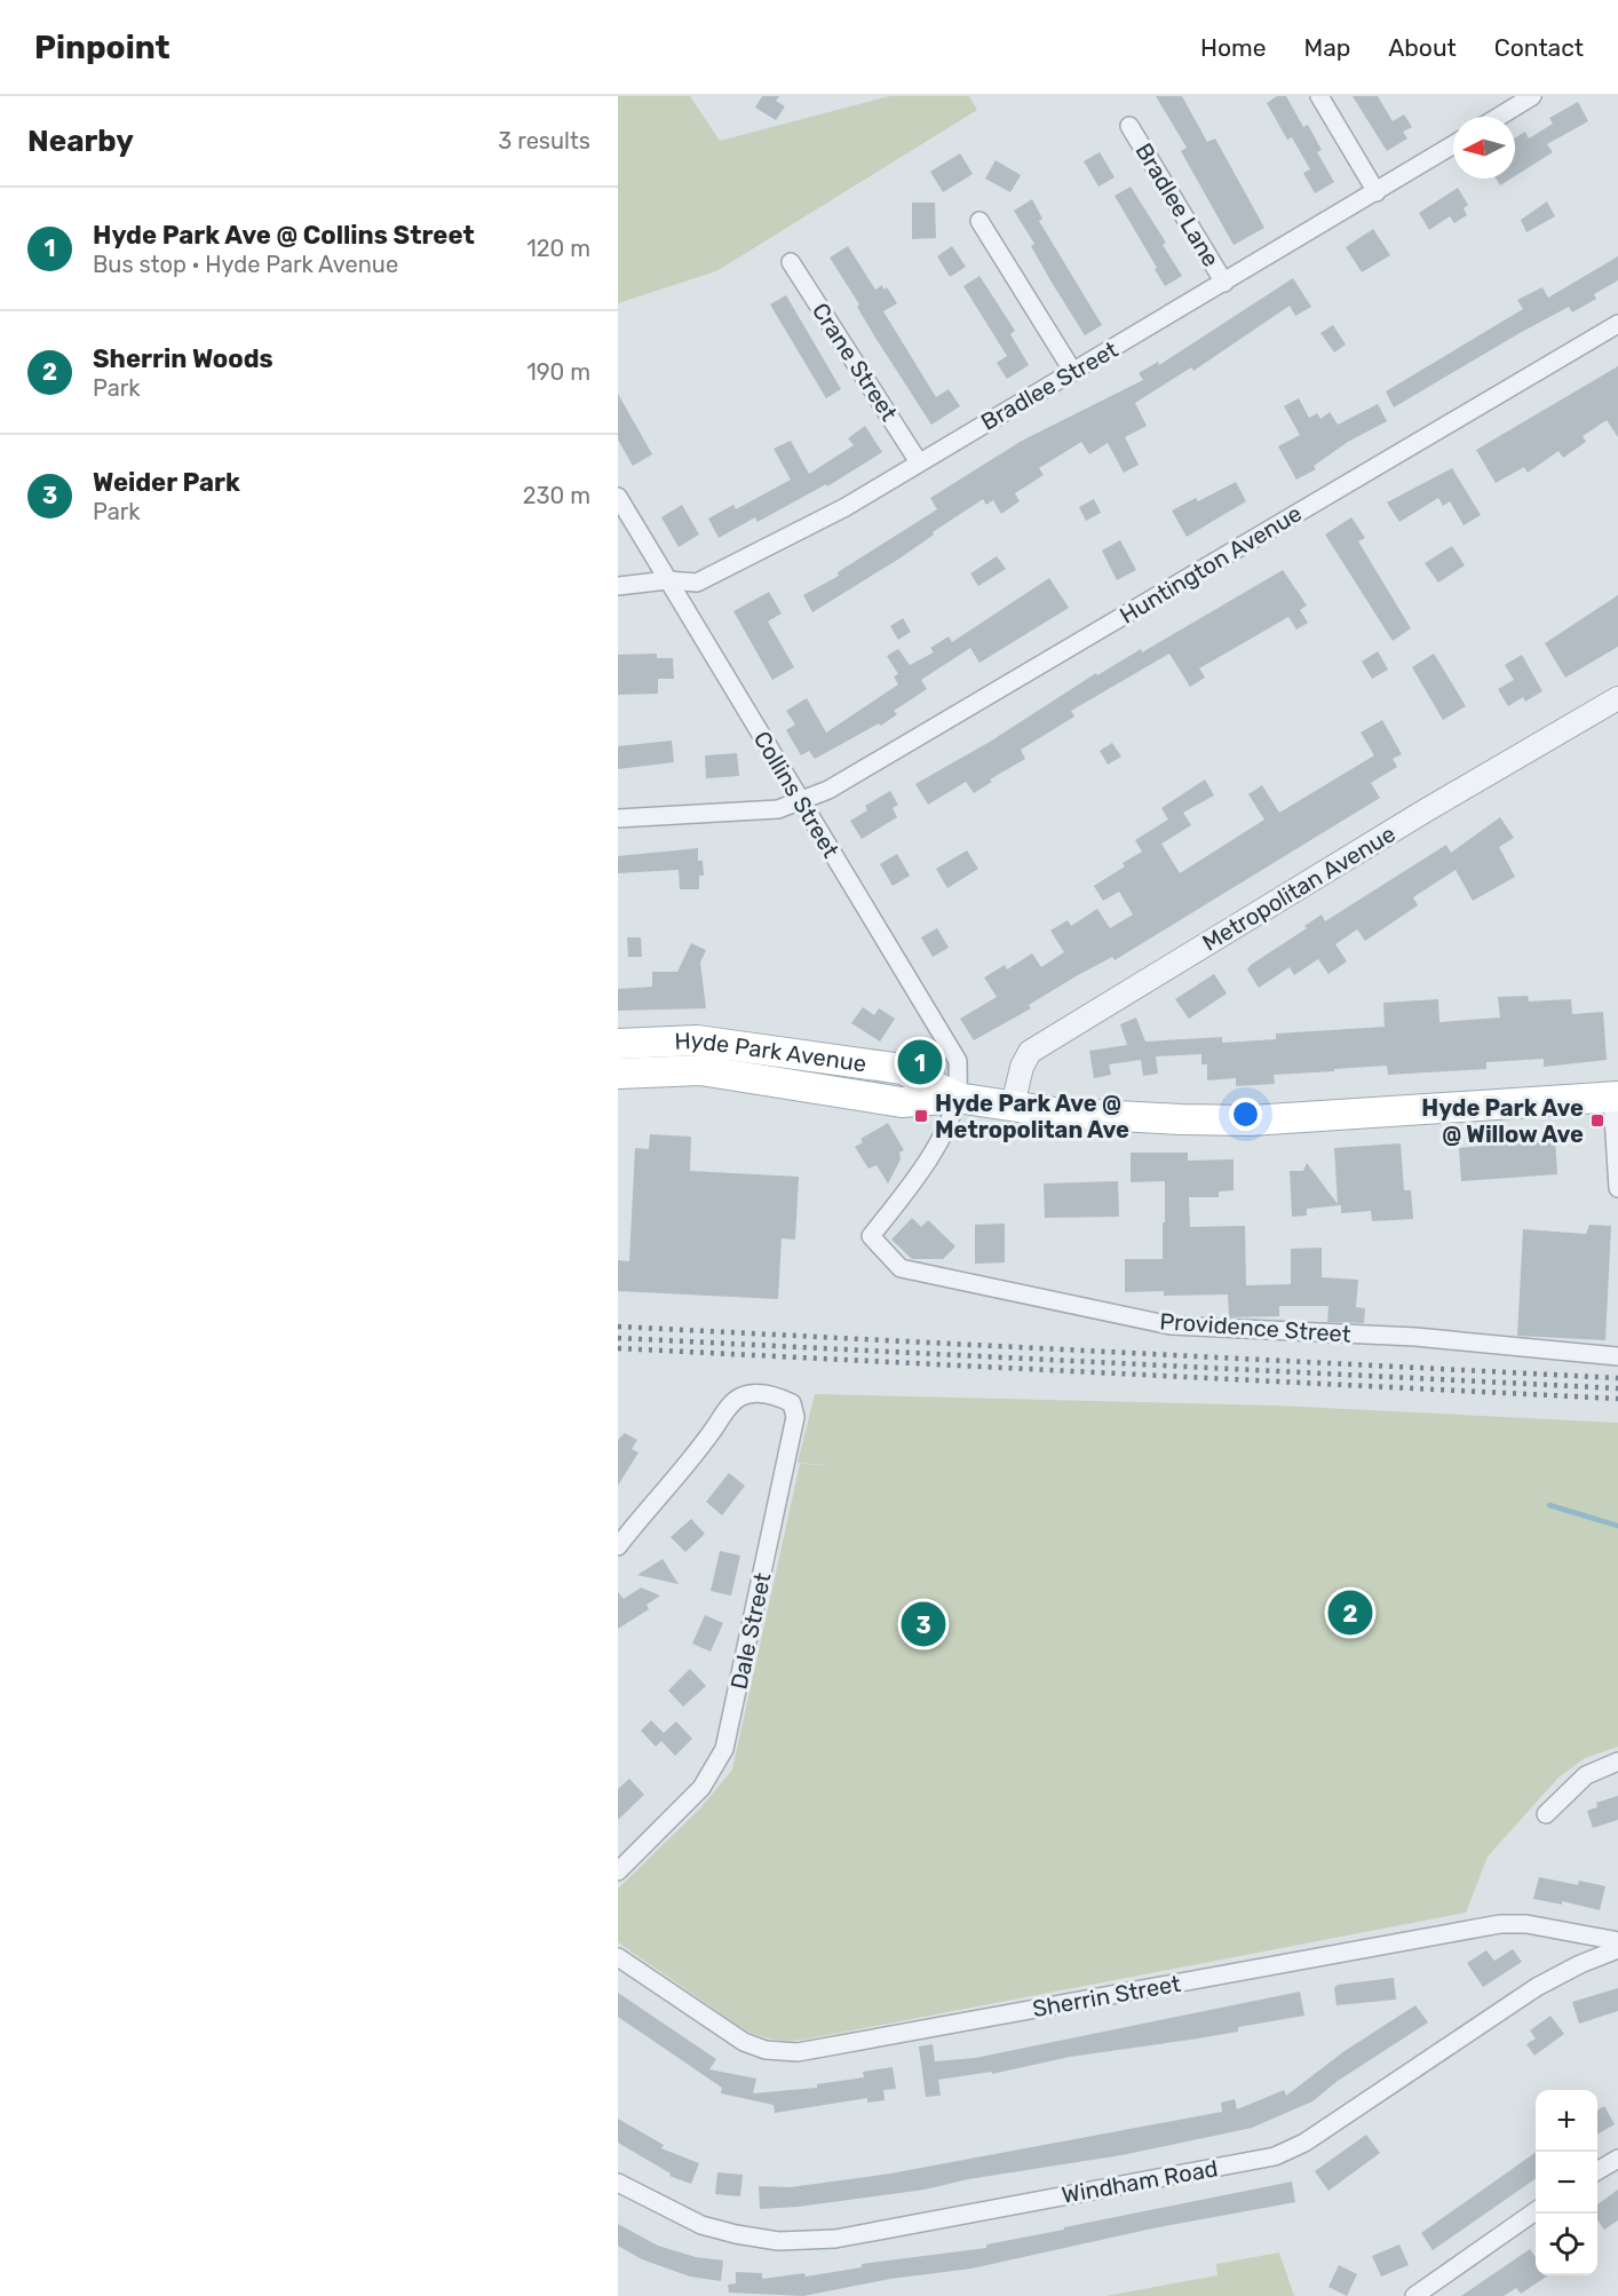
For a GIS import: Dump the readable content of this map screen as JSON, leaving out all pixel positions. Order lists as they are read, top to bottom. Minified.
{"streets":{"main road":["Hyde Park Avenue"],"street":["Bradlee Lane","Crane Street","Bradlee Street","Huntington Avenue","Collins Street","Metropolitan Avenue","Providence Street","Dale Street","Sherrin Street","Windham Road"]},"crossings":[["Bradlee Lane","Bradlee Street"],["Crane Street","Bradlee Street"],["Bradlee Street","Collins Street"],["Huntington Avenue","Collins Street"],["Collins Street","Hyde Park Avenue"],["Collins Street","Providence Street"],["Metropolitan Avenue","Hyde Park Avenue"],["Hyde Park Avenue","Providence Street"]],"places":{"transit":["Hyde Park Ave @ Metropolitan Ave","Hyde Park Ave @ Willow Ave"]},"north":"left","page":{"header":"Pinpoint","nav":["Home","Map","About","Contact"],"heading":["Nearby","3 results"],"list":[{"mark":"1","name":"Hyde Park Ave @ Collins Street","note":"Bus stop · Hyde Park Avenue","value":"120 m"},{"mark":"2","name":"Sherrin Woods","note":"Park","value":"190 m"},{"mark":"3","name":"Weider Park","note":"Park","value":"230 m"}],"pins":["1","2","3"],"map_buttons":["+","−"]}}
